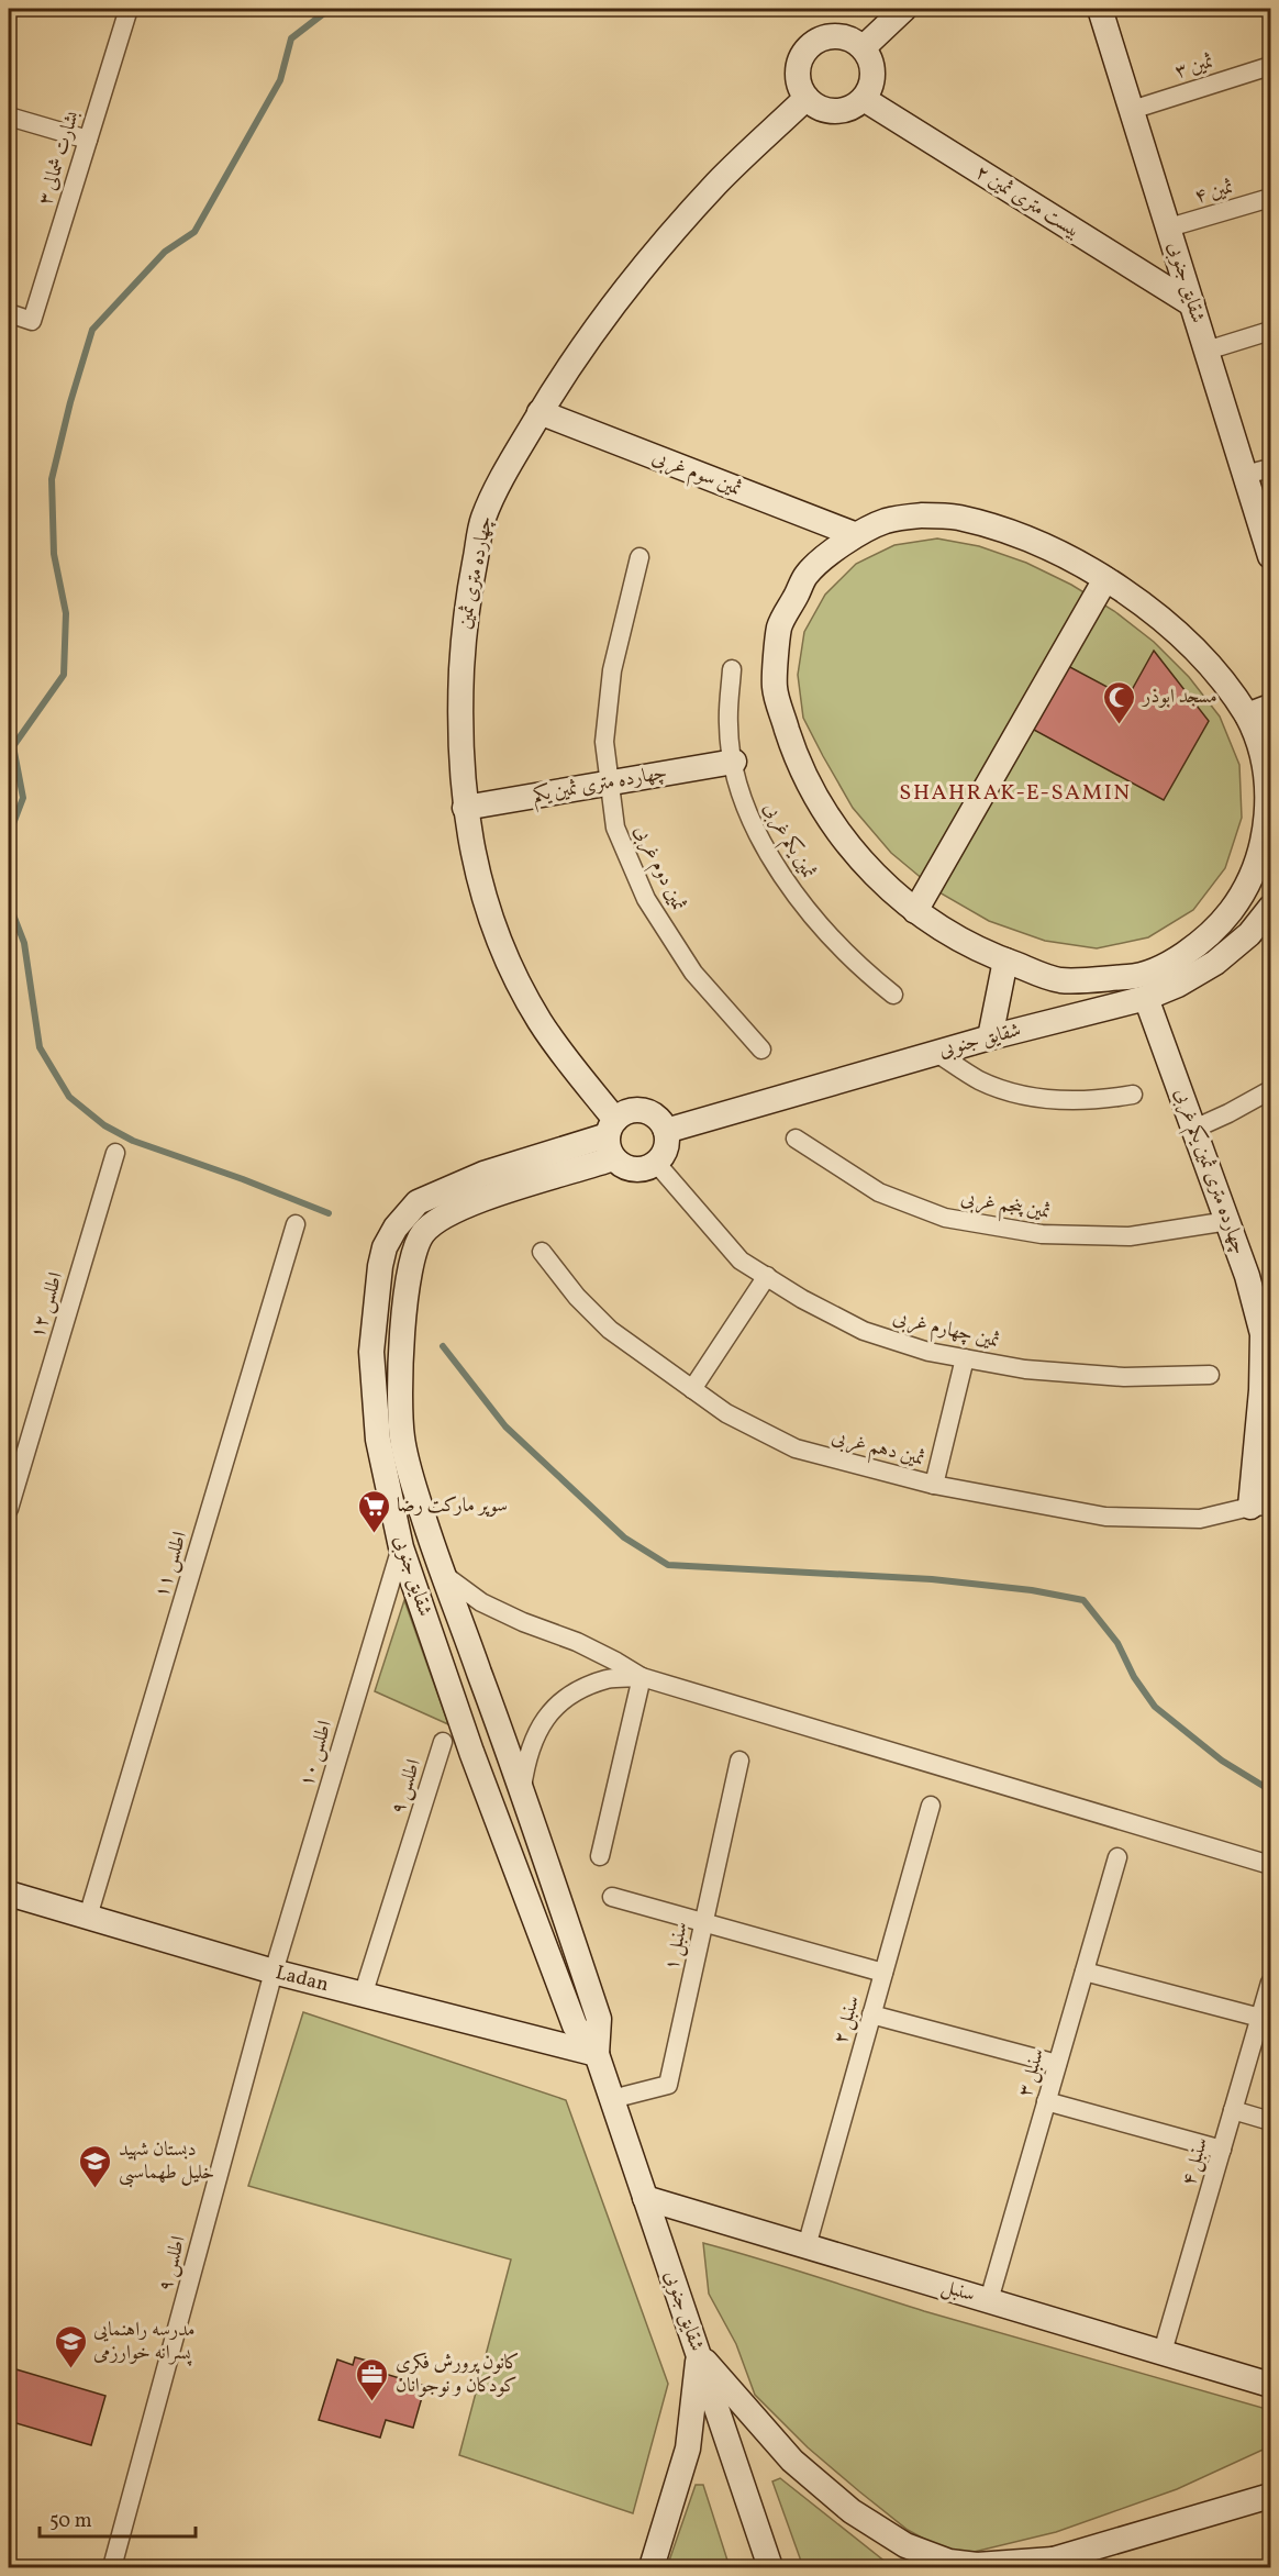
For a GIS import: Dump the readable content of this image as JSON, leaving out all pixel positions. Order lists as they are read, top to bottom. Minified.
{"streets":{"street":["ثمین ۳","بشارت شمالی ۳","ثمین ۴","بیست متری ثمین ۲","شقایق جنوبی","ثمین سوم غربی","چهارده متری ثمین","چهارده متری ثمین یکم","ثمین یکم غربی","ثمین دوم غربی","چهارده متری ثمین یکم غربی","ثمین پنجم غربی","اطلس ۱۲","ثمین چهارم غربی","ثمین دهم غربی","اطلس ۱۱","اطلس ۱۰","اطلس ۹","سنبل ۱","Ladan","سنبل ۲","سنبل ۳","سنبل ۴","سنبل"]},"crossings":[["ثمین ۳","شقایق جنوبی"],["ثمین ۴","شقایق جنوبی"],["بیست متری ثمین ۲","شقایق جنوبی"],["بیست متری ثمین ۲","چهارده متری ثمین"],["شقایق جنوبی","چهارده متری ثمین"],["شقایق جنوبی","چهارده متری ثمین یکم غربی"],["شقایق جنوبی","ثمین چهارم غربی"],["شقایق جنوبی","اطلس ۱۰"],["شقایق جنوبی","سنبل ۱"],["شقایق جنوبی","Ladan"],["شقایق جنوبی","سنبل"],["ثمین سوم غربی","چهارده متری ثمین"],["چهارده متری ثمین","چهارده متری ثمین یکم"],["چهارده متری ثمین","ثمین چهارم غربی"],["چهارده متری ثمین یکم","ثمین یکم غربی"],["چهارده متری ثمین یکم","ثمین دوم غربی"],["چهارده متری ثمین یکم غربی","ثمین پنجم غربی"],["چهارده متری ثمین یکم غربی","ثمین دهم غربی"],["اطلس ۱۱","Ladan"],["اطلس ۱۰","اطلس ۹"],["اطلس ۱۰","Ladan"],["اطلس ۹","Ladan"],["سنبل ۲","سنبل"],["سنبل ۳","سنبل"],["سنبل ۴","سنبل"]],"districts":["SHAHRAK-E-SAMIN"],"places":{"mosque":["مسجد ابوذر"],"supermarket":["سوپر مارکت رضا"],"school or university":["دبستان شهید خلیل طهماسبی","مدرسه راهنمایی پسرانه خوارزمی"],"office":["کانون پرورش فکری کودکان و نوجوانان"]},"scale_bar":"50 m"}
